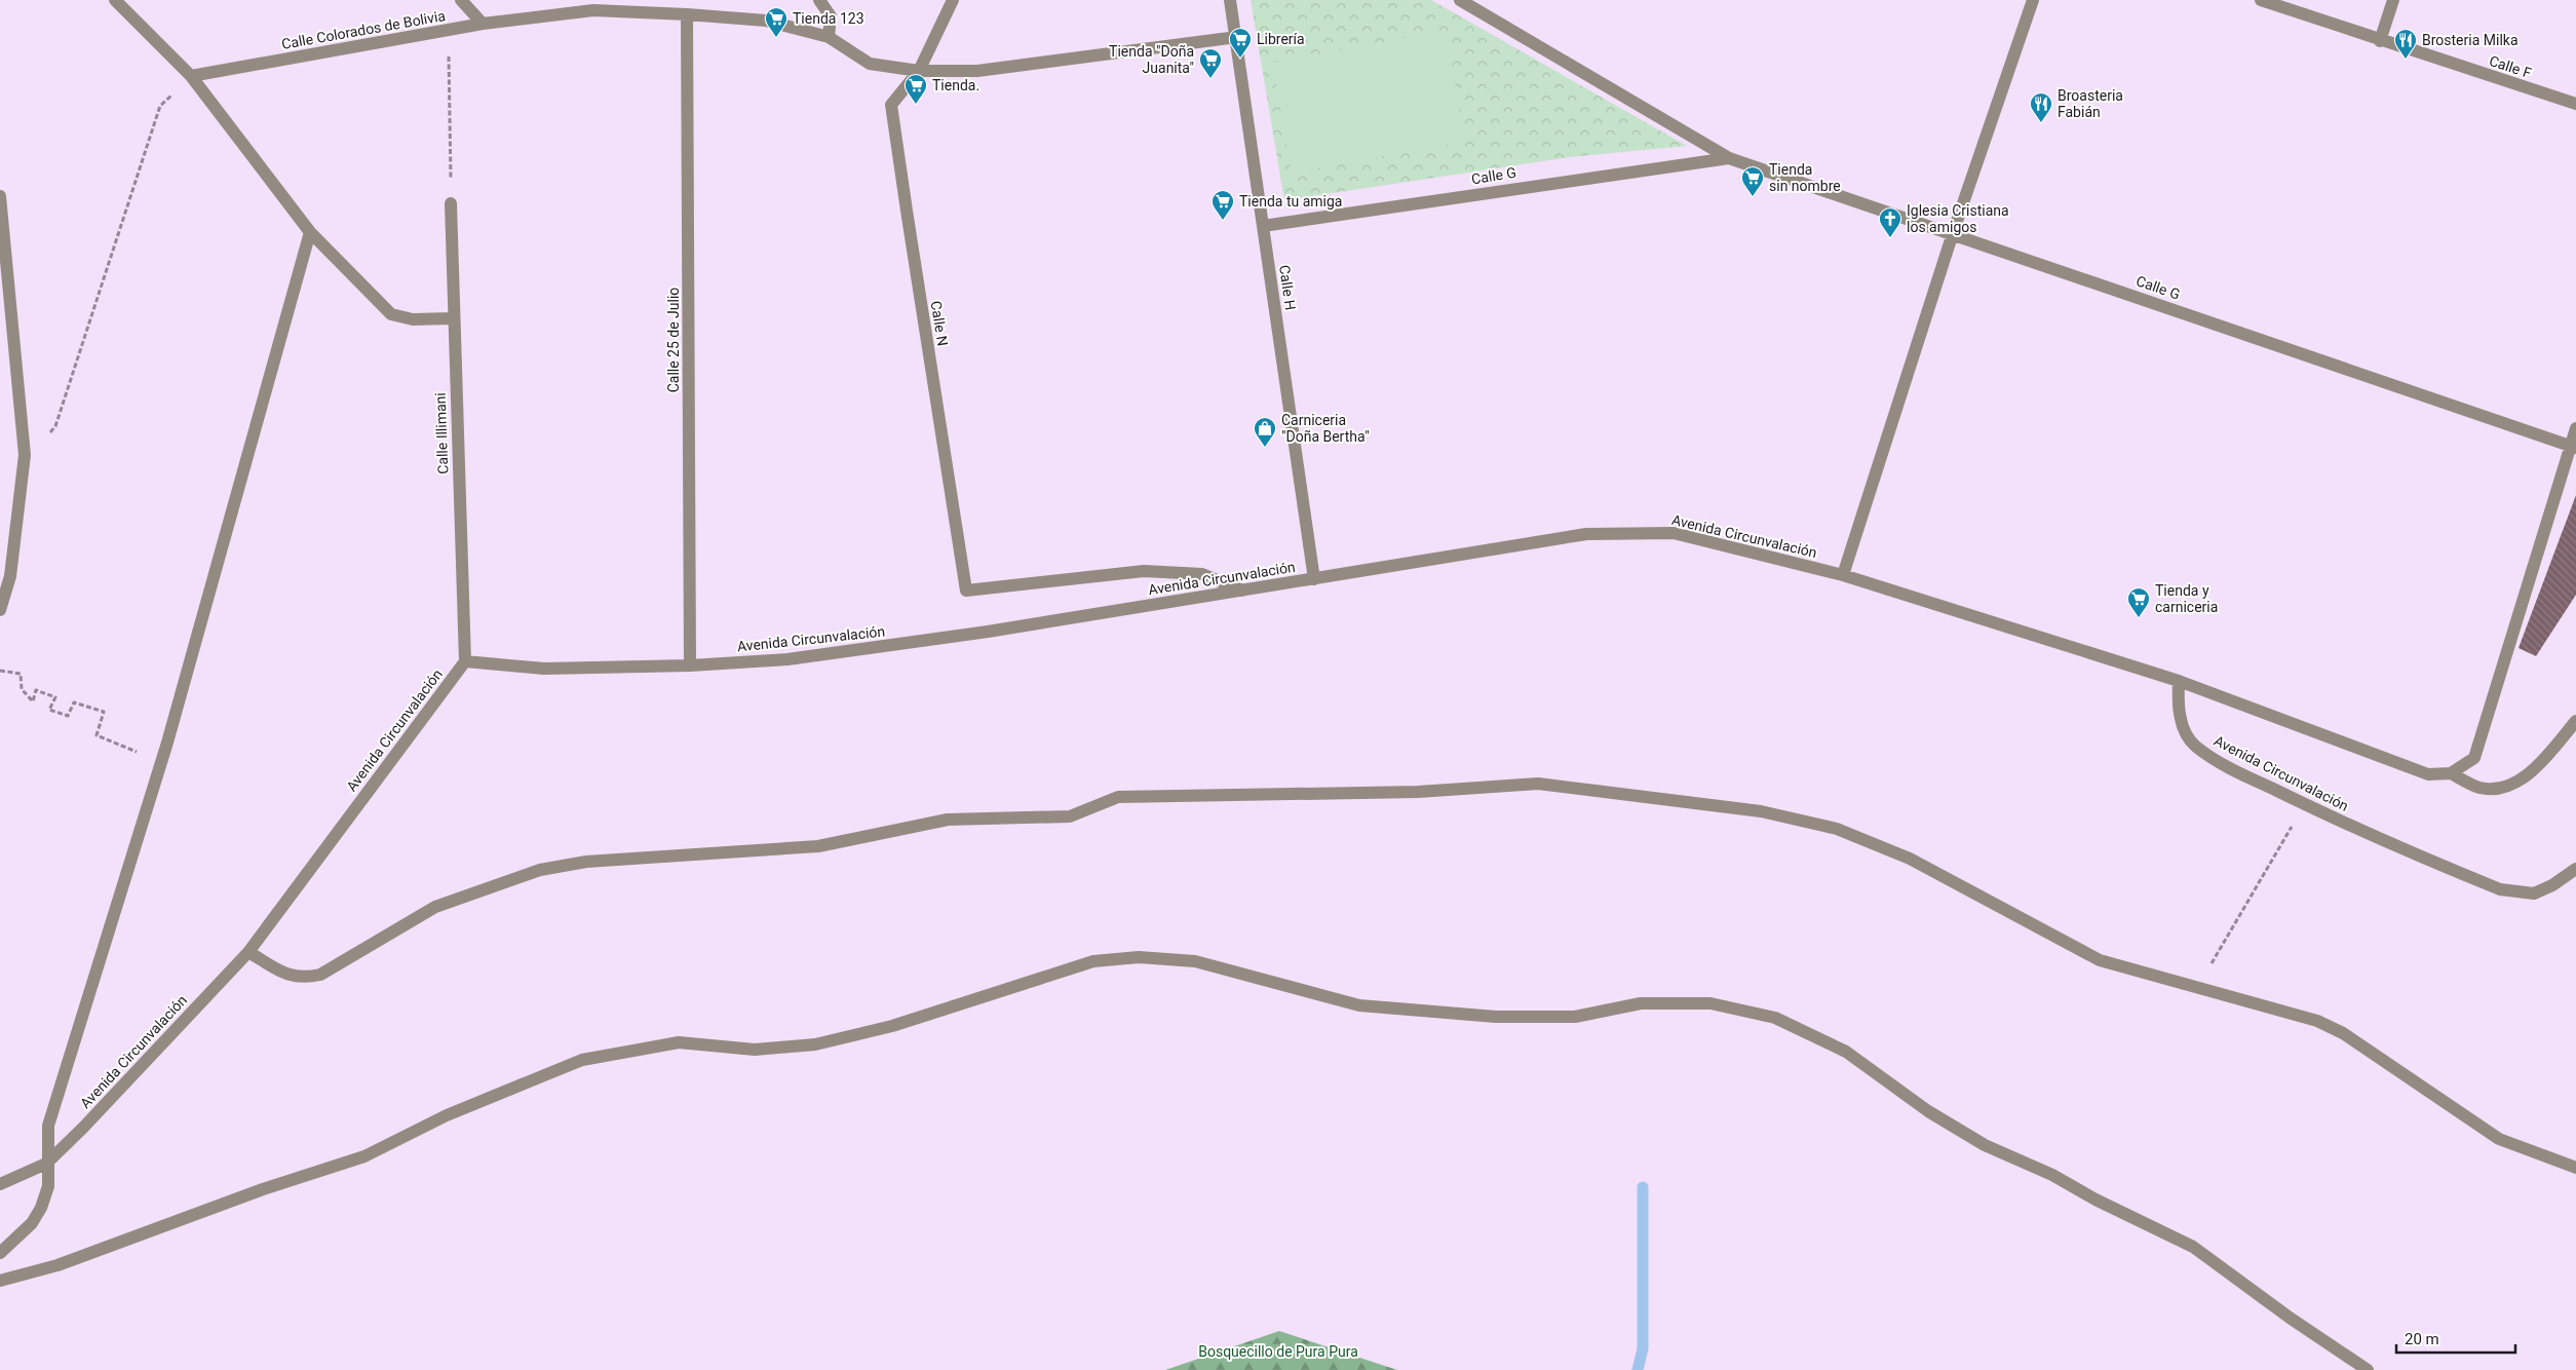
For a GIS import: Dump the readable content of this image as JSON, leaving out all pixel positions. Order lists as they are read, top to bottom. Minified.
{"streets":{"street":["Calle Colorados de Bolivia","Calle F","Calle G","Calle H","Calle N","Calle 25 de Julio","Calle Illimani","Avenida Circunvalación"]},"crossings":[["Calle Colorados de Bolivia","Calle H"],["Calle Colorados de Bolivia","Calle N"],["Calle Colorados de Bolivia","Calle 25 de Julio"],["Calle G","Calle H"],["Calle H","Avenida Circunvalación"],["Calle N","Avenida Circunvalación"],["Calle 25 de Julio","Avenida Circunvalación"],["Calle Illimani","Avenida Circunvalación"]],"parks":["Bosquecillo de Pura Pura"],"places":{"supermarket":["Tienda 123","Librería","Tienda \"Doña Juanita\"","Tienda.","Tienda sin nombre","Tienda tu amiga","Tienda y carniceria"],"restaurant":["Brosteria Milka","Broasteria Fabián"],"church":["Iglesia Cristiana los amigos"],"shop":["Carniceria \"Doña Bertha\""]},"scale_bar":"20 m"}
